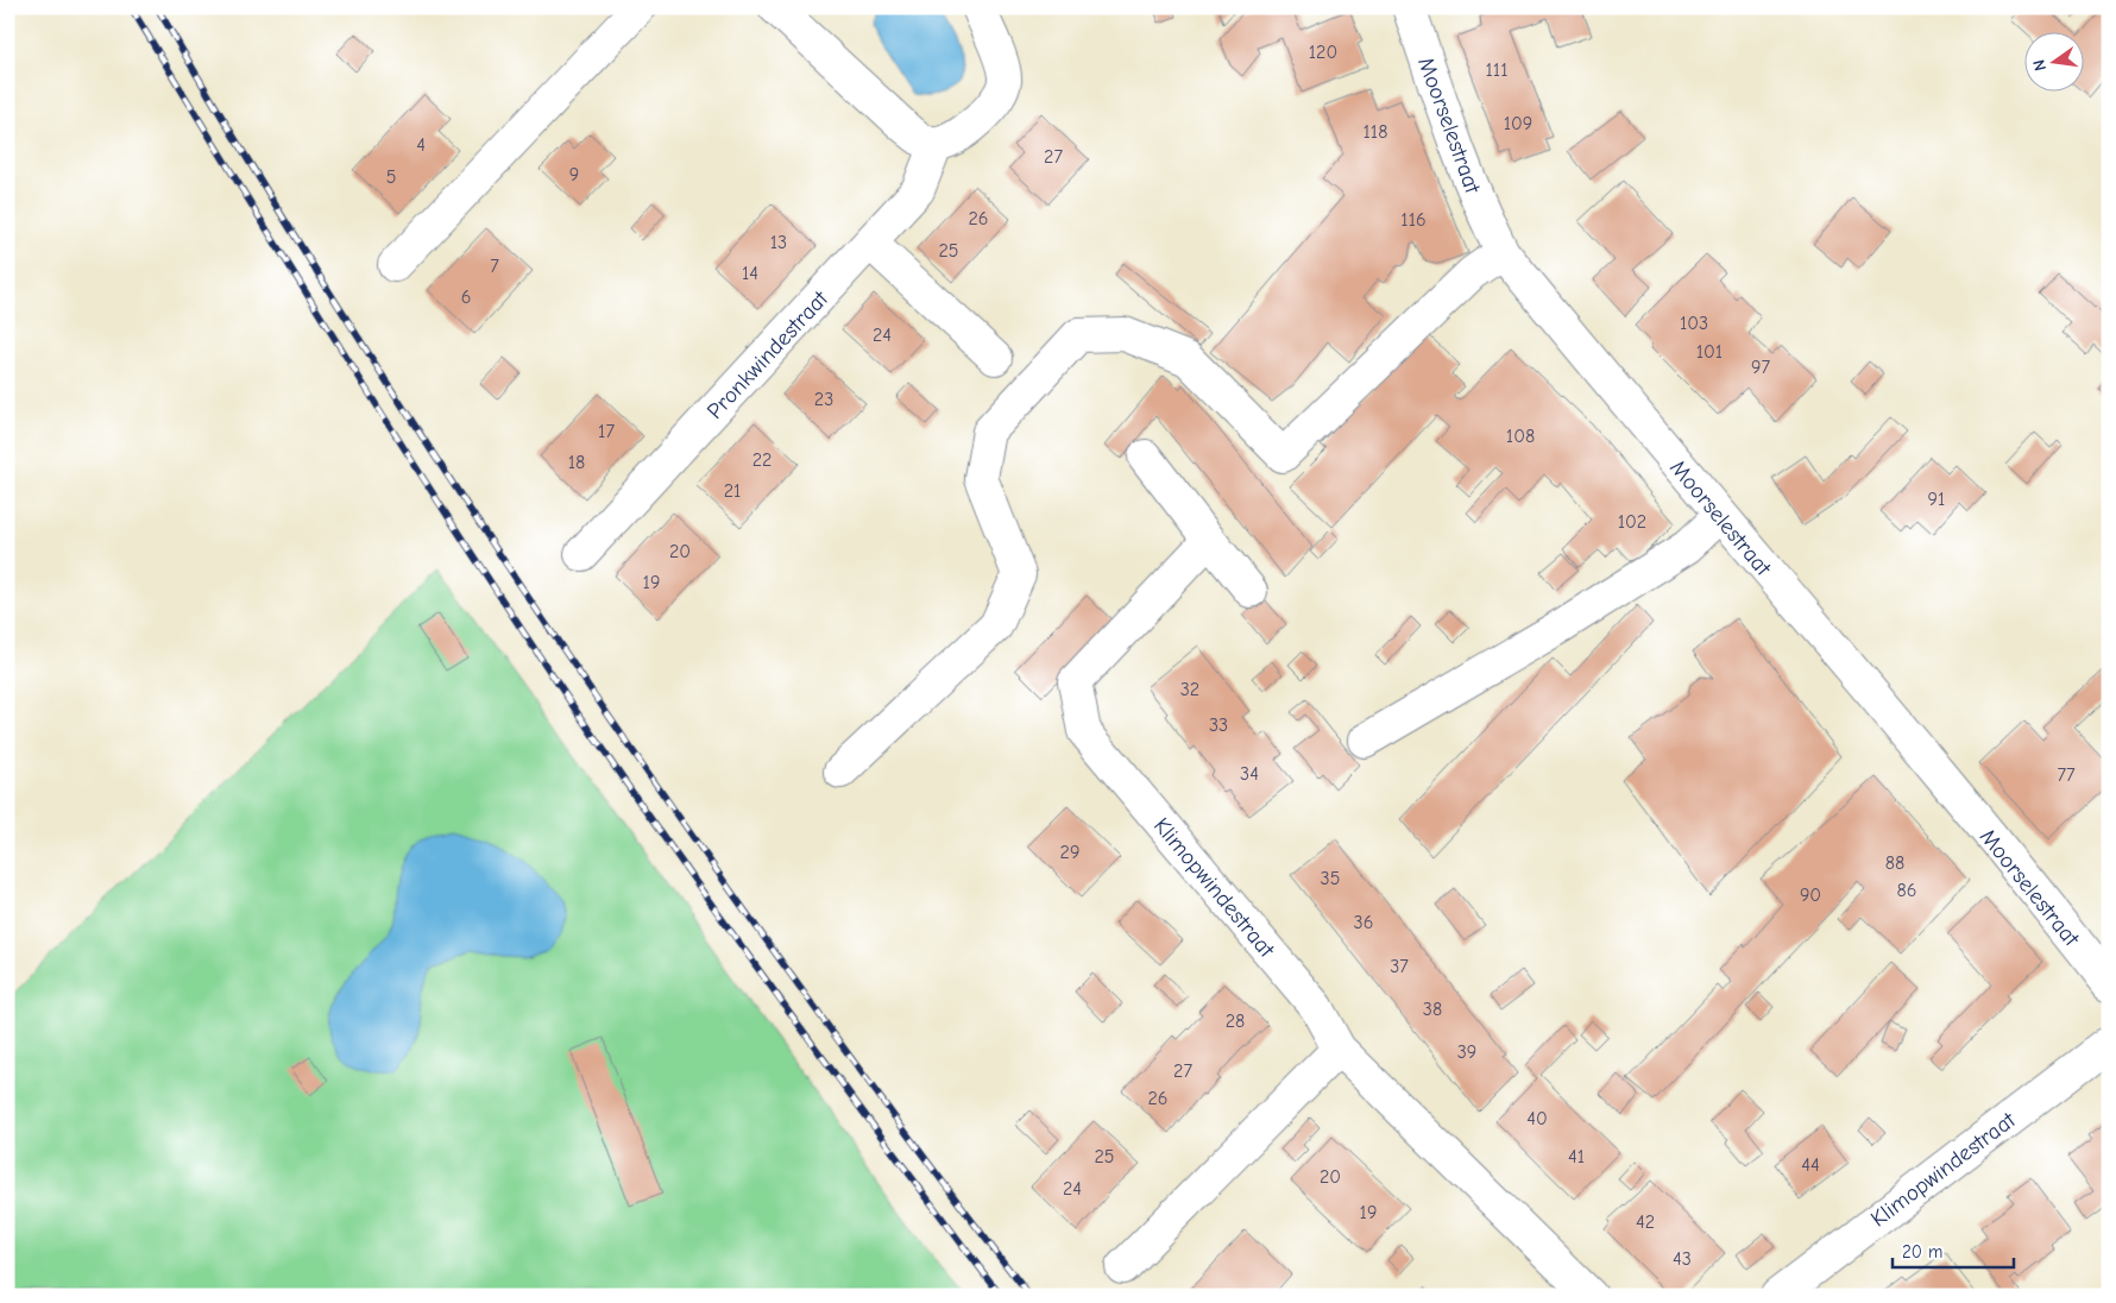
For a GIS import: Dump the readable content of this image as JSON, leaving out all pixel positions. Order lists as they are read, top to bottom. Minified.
{"streets":{"street":["Moorselestraat","Pronkwindestraat","Klimopwindestraat"]},"house_numbers":["120","111","109","118","4","27","9","5","26","116","13","25","7","14","6","103","24","101","97","23","17","108","22","18","21","91","102","20","19","32","33","34","77","29","88","35","86","90","36","37","38","28","39","27","26","40","25","41","44","20","24","19","42","43"],"scale_bar":"20 m","north":"left"}
